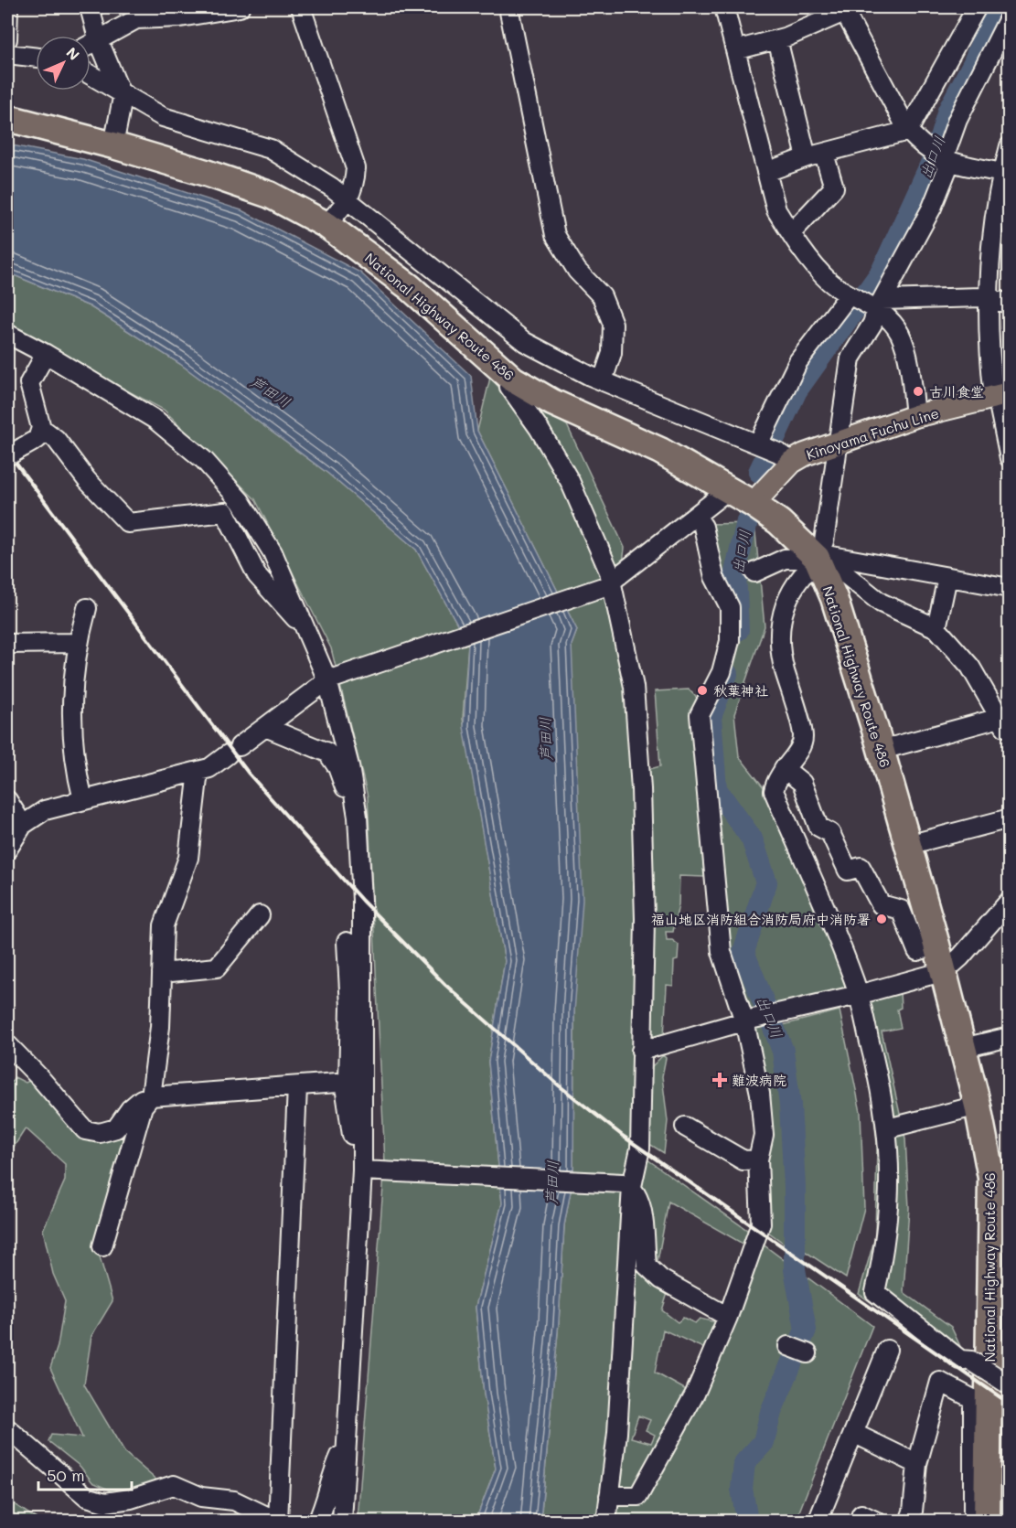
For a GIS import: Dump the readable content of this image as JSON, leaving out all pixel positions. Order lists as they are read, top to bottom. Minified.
{"streets":{"highway":["National Highway Route 486"],"main road":["Kinoyama Fuchu Line"]},"crossings":[["National Highway Route 486","Kinoyama Fuchu Line"]],"water":["出口川","芦田川"],"places":{"other":["古川食堂","秋葉神社","福山地区消防組合消防局府中消防署"],"health":["難波病院"]},"scale_bar":"50 m","north":"top right"}
